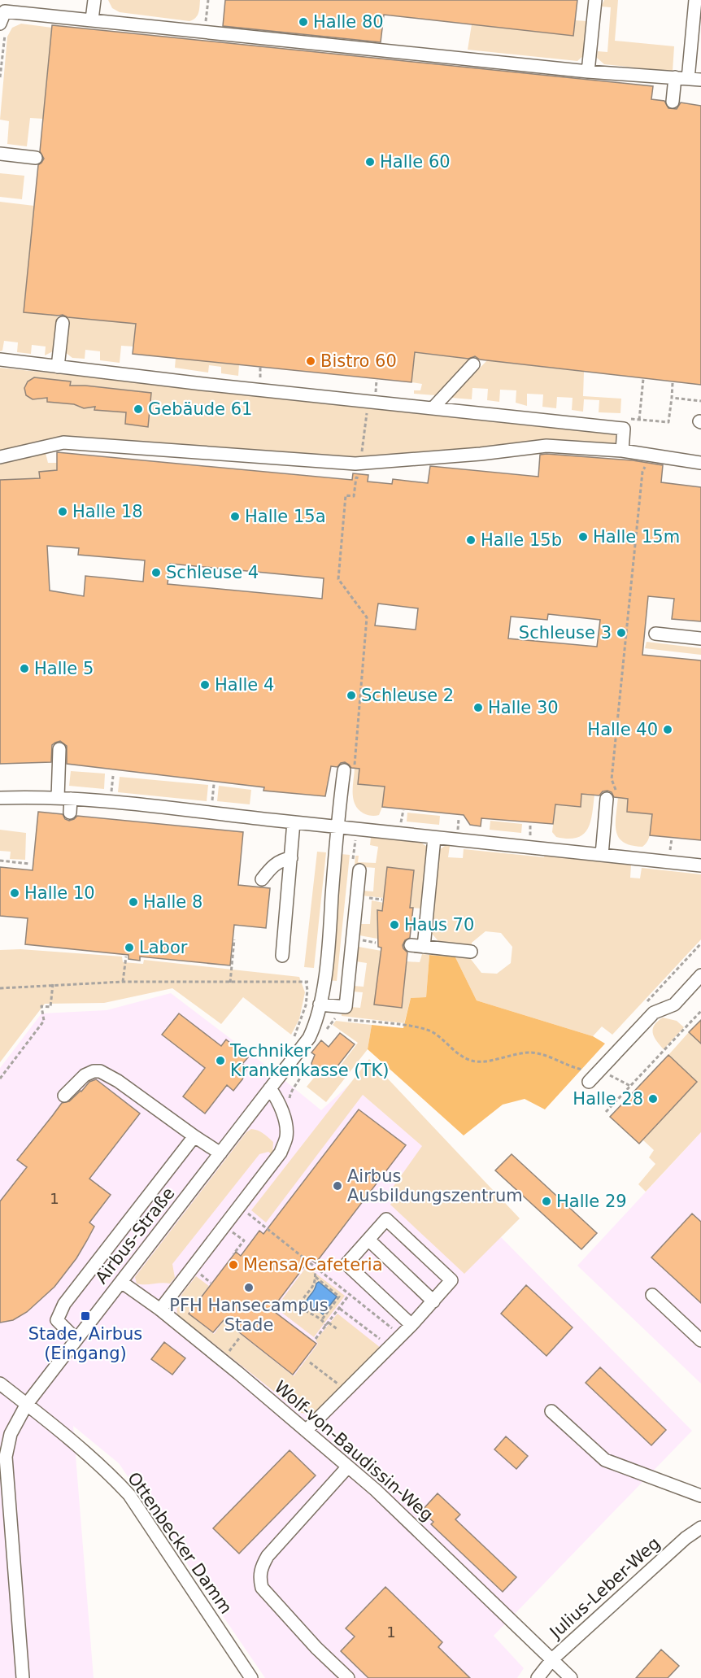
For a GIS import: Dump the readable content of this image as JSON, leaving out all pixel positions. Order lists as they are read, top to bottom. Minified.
{"streets":{"street":["Airbus-Straße","Wolf-von-Baudissin-Weg","Ottenbecker Damm","Julius-Leber-Weg"]},"crossings":[["Airbus-Straße","Wolf-von-Baudissin-Weg"],["Airbus-Straße","Ottenbecker Damm"],["Wolf-von-Baudissin-Weg","Julius-Leber-Weg"]],"places":{"other":["Halle 80","Halle 60","Bistro 60","Gebäude 61","Halle 18","Halle 15a","Halle 15m","Halle 15b","Schleuse 4","Schleuse 3","Halle 5","Halle 4","Schleuse 2","Halle 30","Halle 40","Halle 10","Halle 8","Haus 70","Labor","Techniker Krankenkasse (TK)","Halle 28","Airbus Ausbildungszentrum","Halle 29","Mensa/Cafeteria","PFH Hansecampus Stade"],"transit":["Stade, Airbus (Eingang)"]},"house_numbers":["1","1"]}
